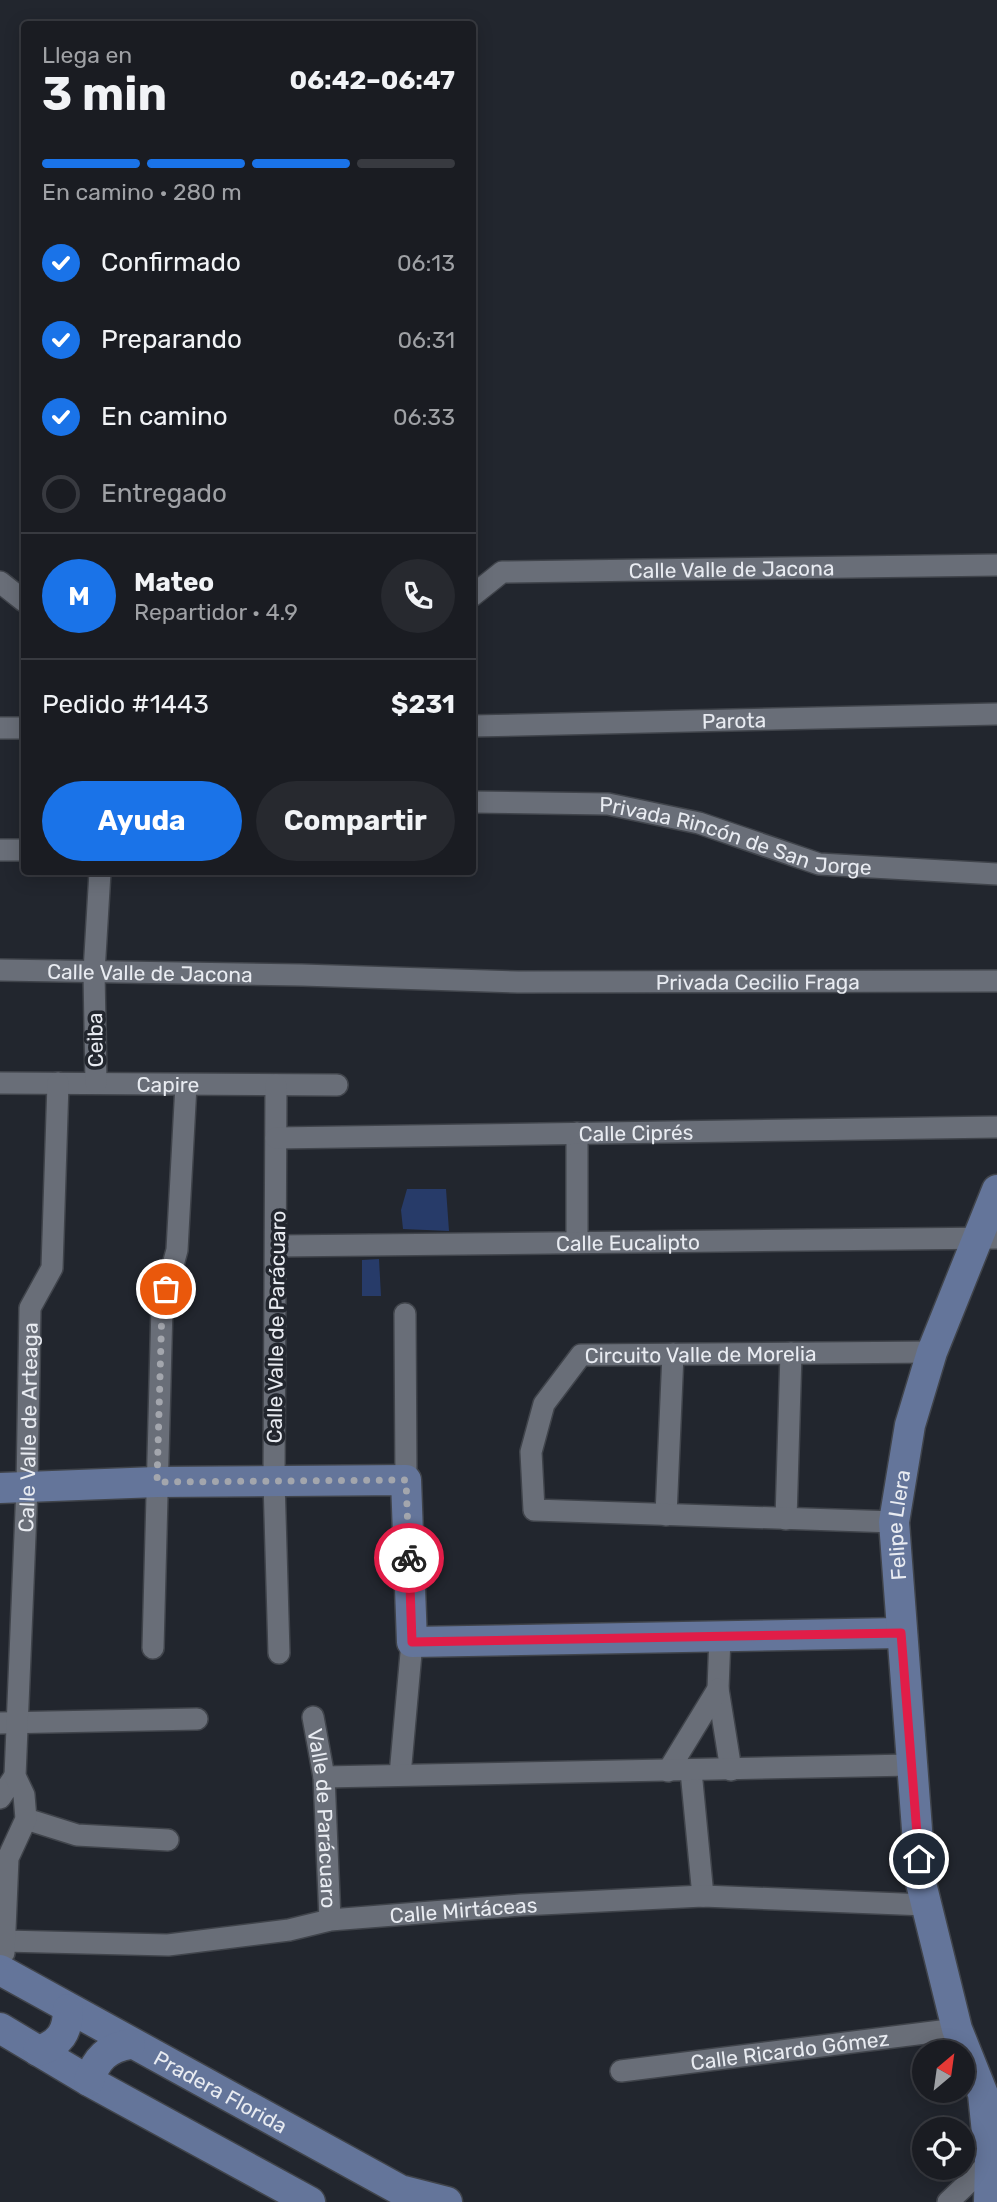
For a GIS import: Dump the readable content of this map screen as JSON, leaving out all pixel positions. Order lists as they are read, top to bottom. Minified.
{"streets":{"street":["Calle Valle de Jacona","Parota","Privada Rincón de San Jorge","Privada Cecilio Fraga","Ceiba","Capire","Calle Ciprés","Calle Eucalipto","Calle Valle de Parácuaro","Circuito Valle de Morelia","Calle Valle de Arteaga","Felipe Llera","Valle de Parácuaro","Calle Mirtáceas","Calle Ricardo Gómez","Pradera Florida"]},"crossings":[["Calle Valle de Jacona","Privada Cecilio Fraga"],["Calle Valle de Jacona","Ceiba"],["Ceiba","Capire"],["Capire","Calle Valle de Parácuaro"],["Capire","Calle Valle de Arteaga"],["Calle Ciprés","Calle Valle de Parácuaro"],["Calle Eucalipto","Calle Valle de Parácuaro"],["Calle Eucalipto","Felipe Llera"],["Circuito Valle de Morelia","Felipe Llera"],["Felipe Llera","Calle Mirtáceas"],["Felipe Llera","Calle Ricardo Gómez"],["Valle de Parácuaro","Calle Mirtáceas"]],"north":"top right","page":{"heading":["3 min","Llega en","06:42–06:47"],"panel":["Mateo","Repartidor · 4.9","Pedido #1443","$231"],"bar":"En camino · 280 m","list":[["Confirmado","06:13"],["Preparando","06:31"],["En camino","06:33"],"Entregado"],"round":"M","buttons":["Ayuda","Compartir"]}}
